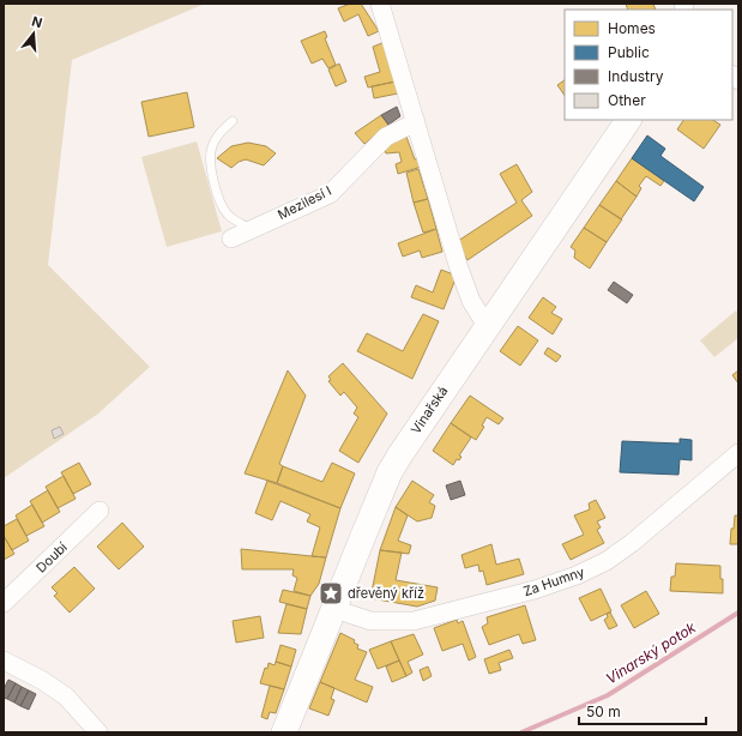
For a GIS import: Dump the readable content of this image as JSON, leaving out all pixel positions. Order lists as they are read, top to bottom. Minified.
{"streets":{"street":["Mezilesí I","Vinařská","Doubí","Za Humny"]},"crossings":[["Vinařská","Za Humny"]],"water":["Vinarský potok"],"places":{"place":["dřevěný kříž"]},"legend":["Homes","Public","Industry","Other"],"scale_bar":"50 m","north":"top"}
